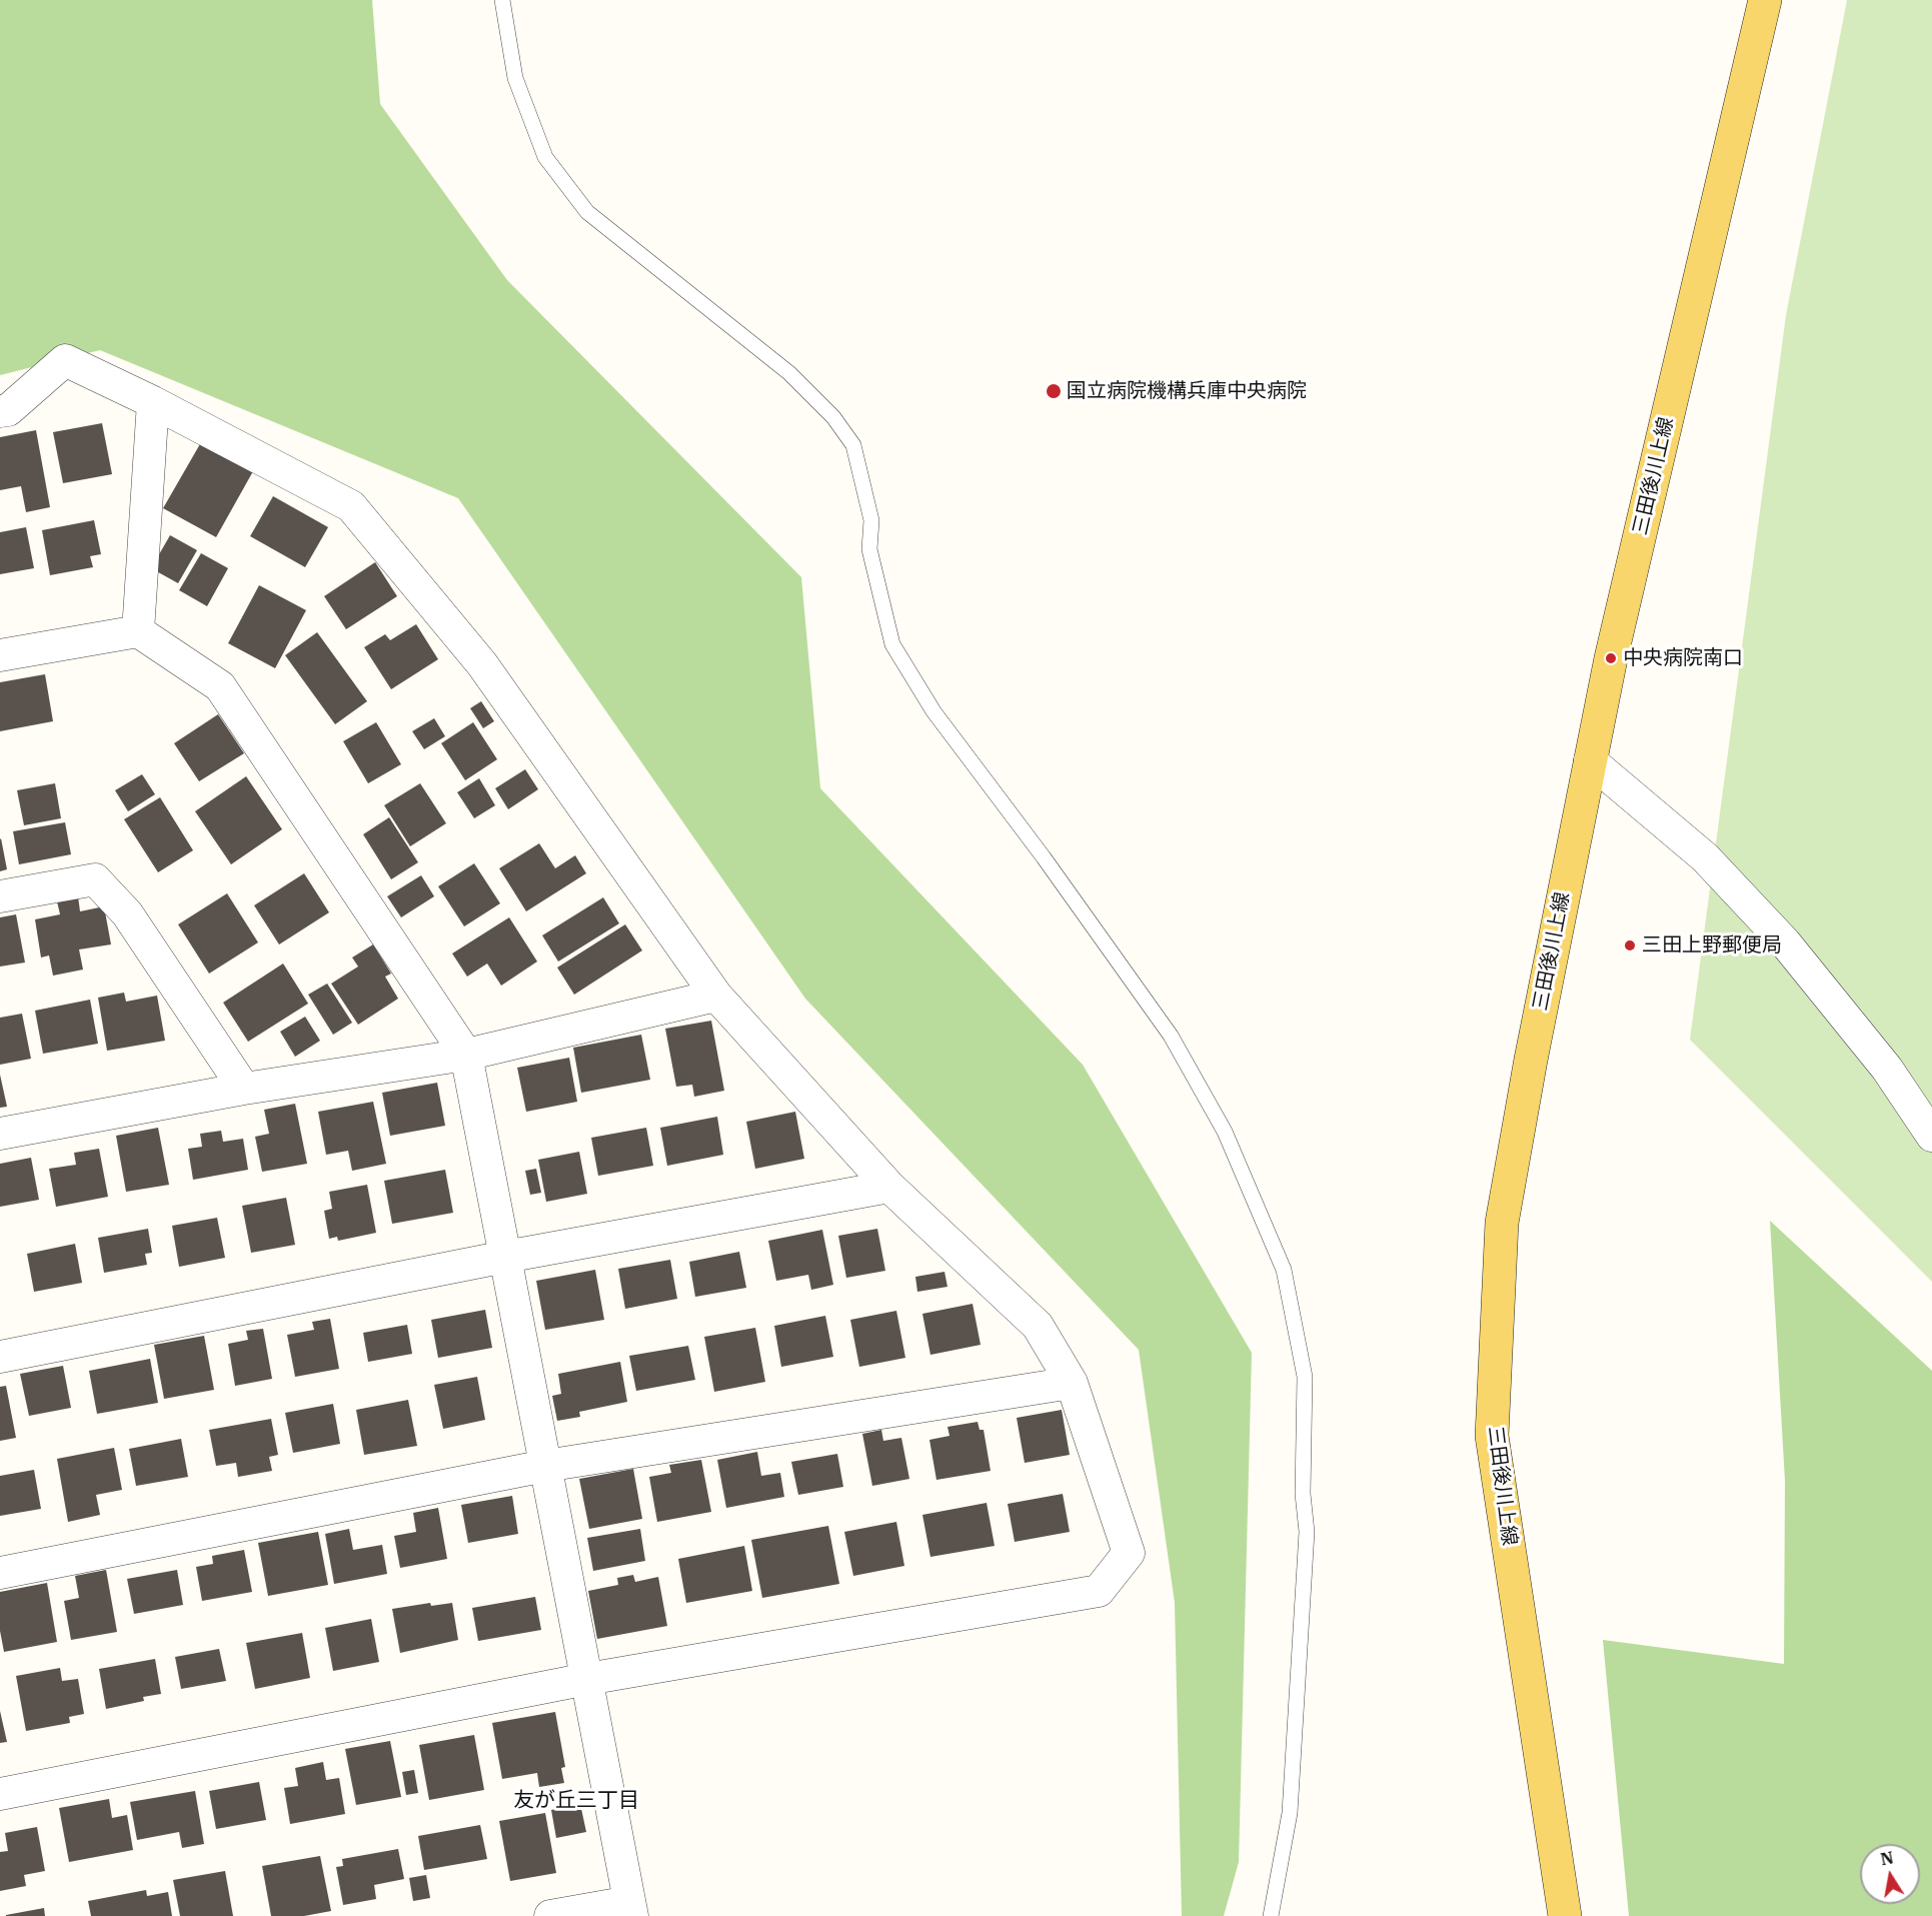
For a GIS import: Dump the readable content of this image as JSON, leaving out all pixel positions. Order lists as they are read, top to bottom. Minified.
{"streets":{"main road":["三田後川上線"]},"districts":["友が丘三丁目"],"places":["国立病院機構兵庫中央病院","中央病院南口","三田上野郵便局"],"north":"top"}
